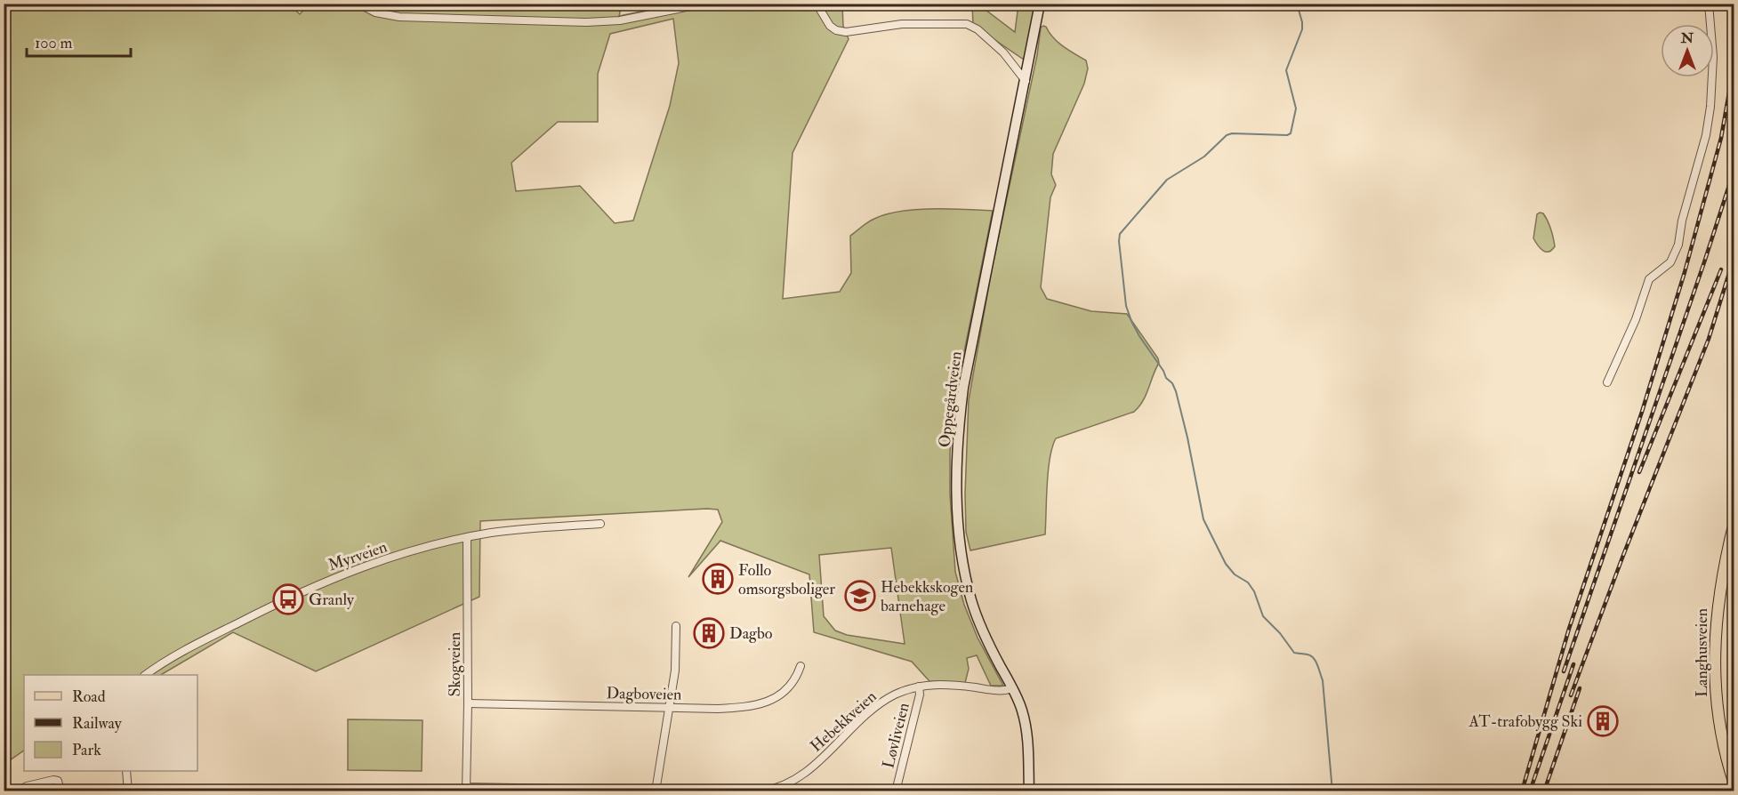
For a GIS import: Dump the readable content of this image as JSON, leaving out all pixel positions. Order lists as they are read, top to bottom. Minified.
{"streets":{"main road":["Oppegårdveien","Langhusveien"],"street":["Myrveien","Skogveien","Dagboveien","Hebekkveien","Løvliveien"]},"crossings":[["Oppegårdveien","Hebekkveien"],["Myrveien","Skogveien"],["Skogveien","Dagboveien"],["Hebekkveien","Løvliveien"]],"places":{"building":["Follo omsorgsboliger","Dagbo","AT-trafobygg Ski"],"school or university":["Hebekkskogen barnehage"],"bus stop":["Granly"]},"legend":["Road","Railway","Park"],"scale_bar":"100 m","north":"top"}
